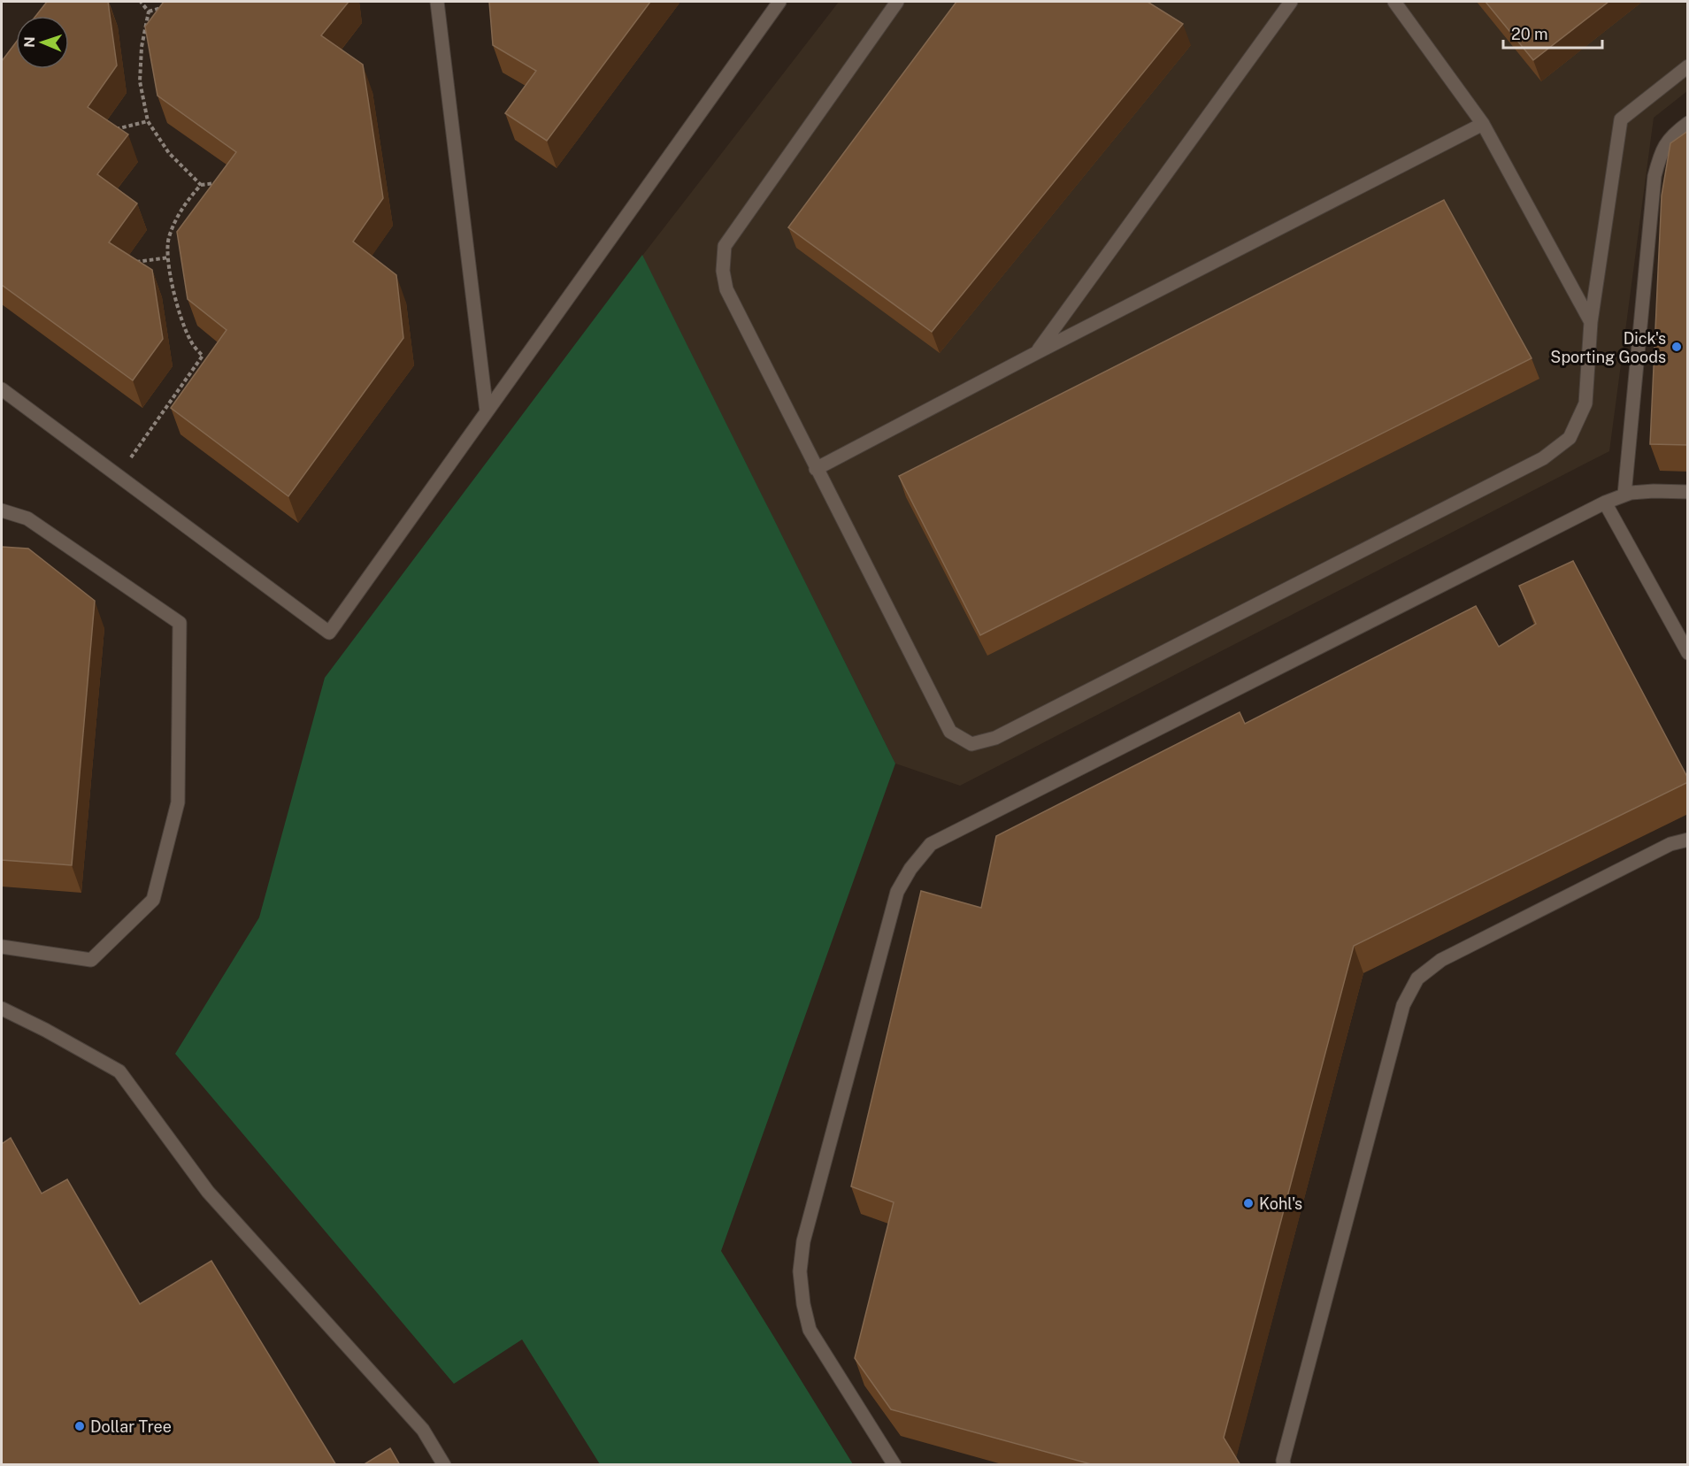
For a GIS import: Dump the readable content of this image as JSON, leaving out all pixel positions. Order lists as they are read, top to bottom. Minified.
{"places":["Dick's Sporting Goods","Kohl's","Dollar Tree"],"scale_bar":"20 m","north":"left"}
